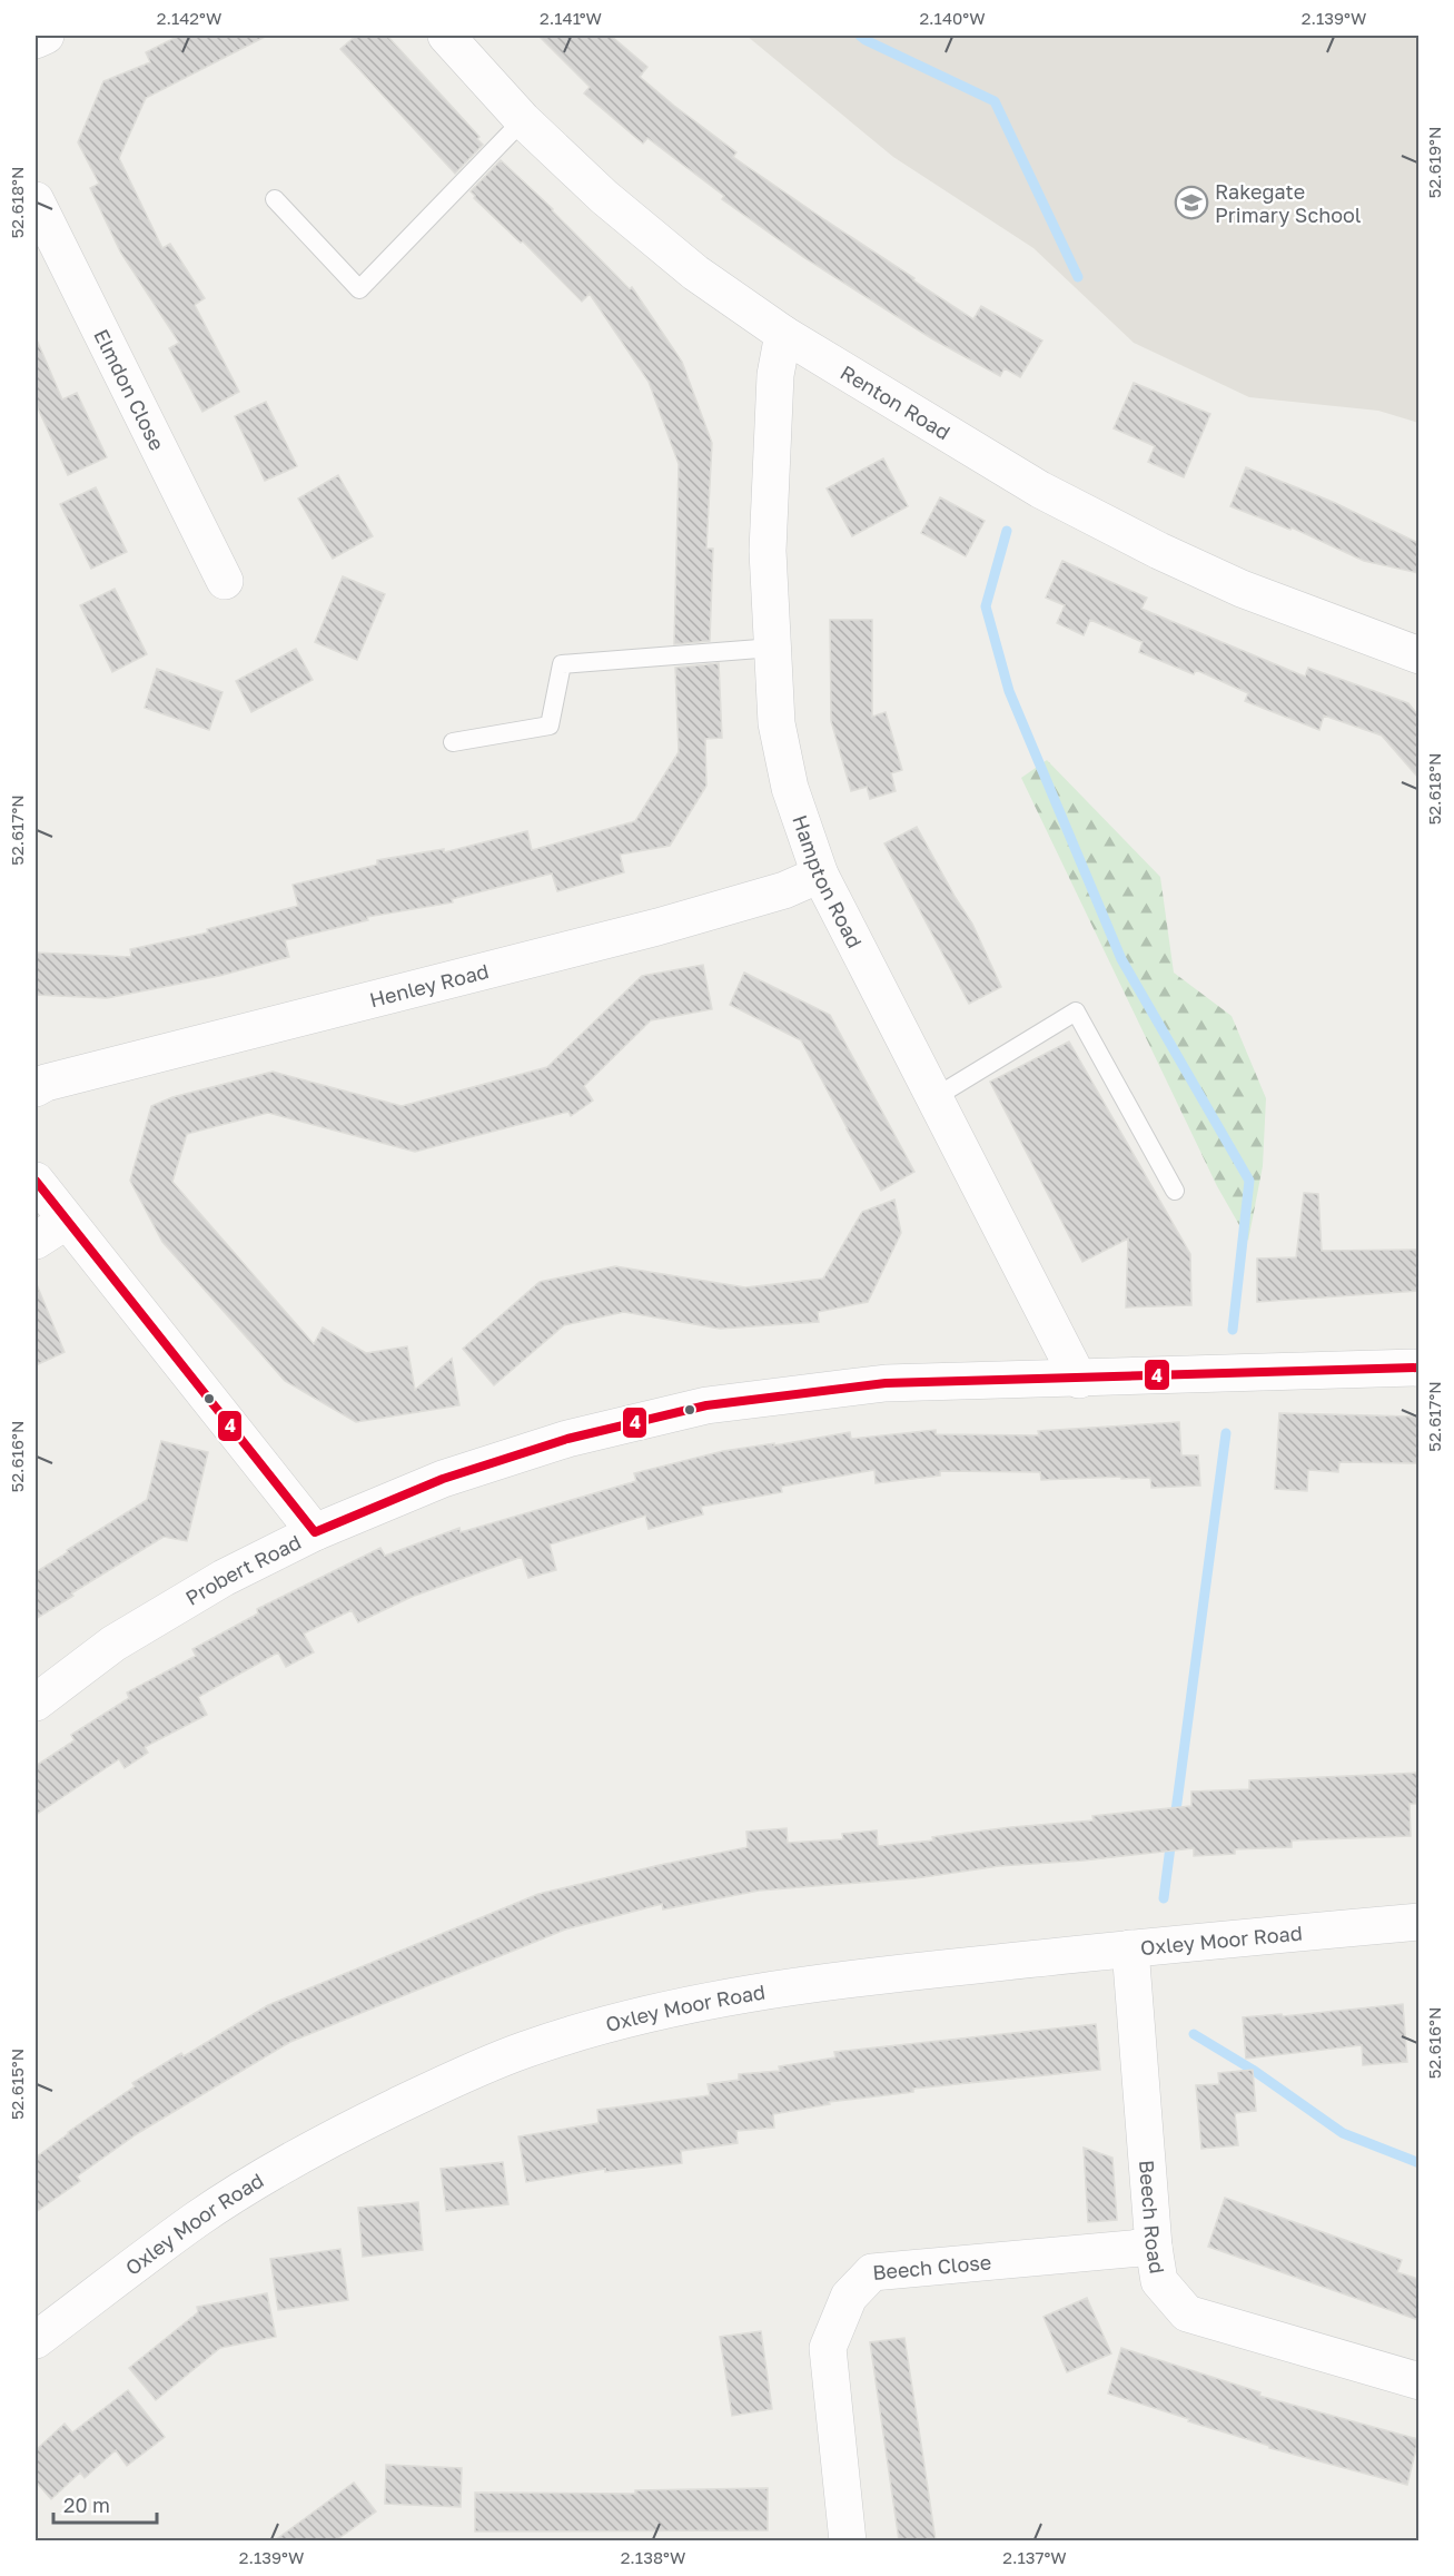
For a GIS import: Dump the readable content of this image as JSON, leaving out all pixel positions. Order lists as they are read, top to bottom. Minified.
{"streets":{"street":["Elmdon Close","Renton Road","Hampton Road","Henley Road","Probert Road","Oxley Moor Road","Beech Road","Beech Close"]},"crossings":[["Renton Road","Hampton Road"],["Hampton Road","Henley Road"],["Hampton Road","Probert Road"],["Oxley Moor Road","Beech Road"],["Beech Road","Beech Close"]],"places":{"school or university":["Rakegate Primary School"]},"lines":["transit line 4"],"scale_bar":"20 m","coordinates":["2.142°W","2.141°W","2.140°W","2.139°W","52.619°N","52.618°N","52.617°N","52.616°N","52.615°N","2.138°W","2.137°W"]}
